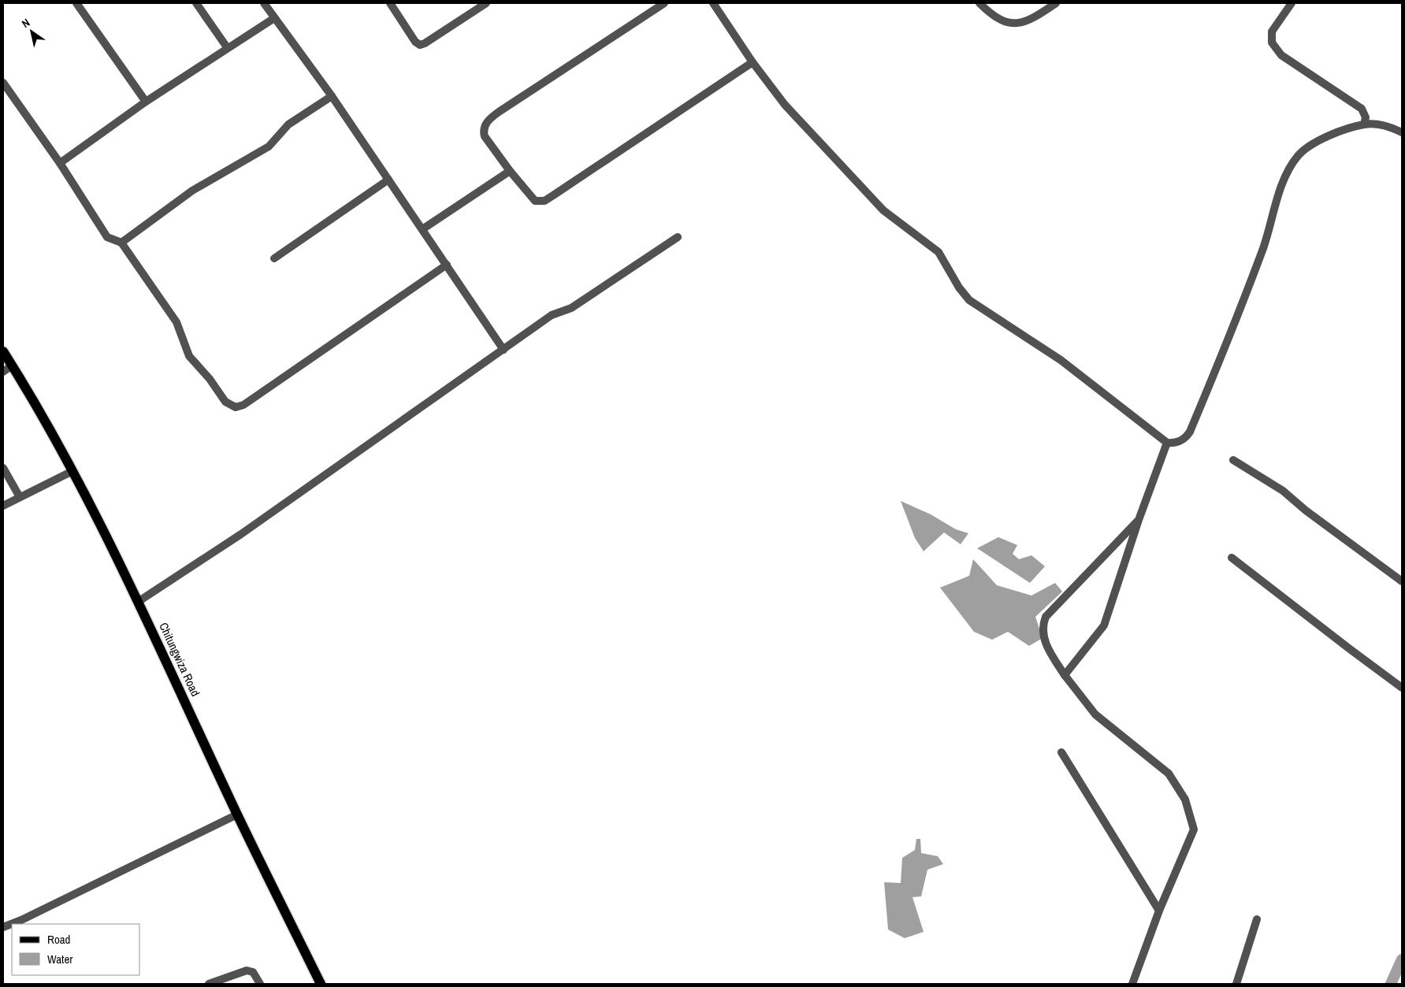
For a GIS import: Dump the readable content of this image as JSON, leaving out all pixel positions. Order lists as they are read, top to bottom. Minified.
{"streets":{"main road":["Chitungwiza Road"]},"legend":["Road","Water"],"north":"top left"}
